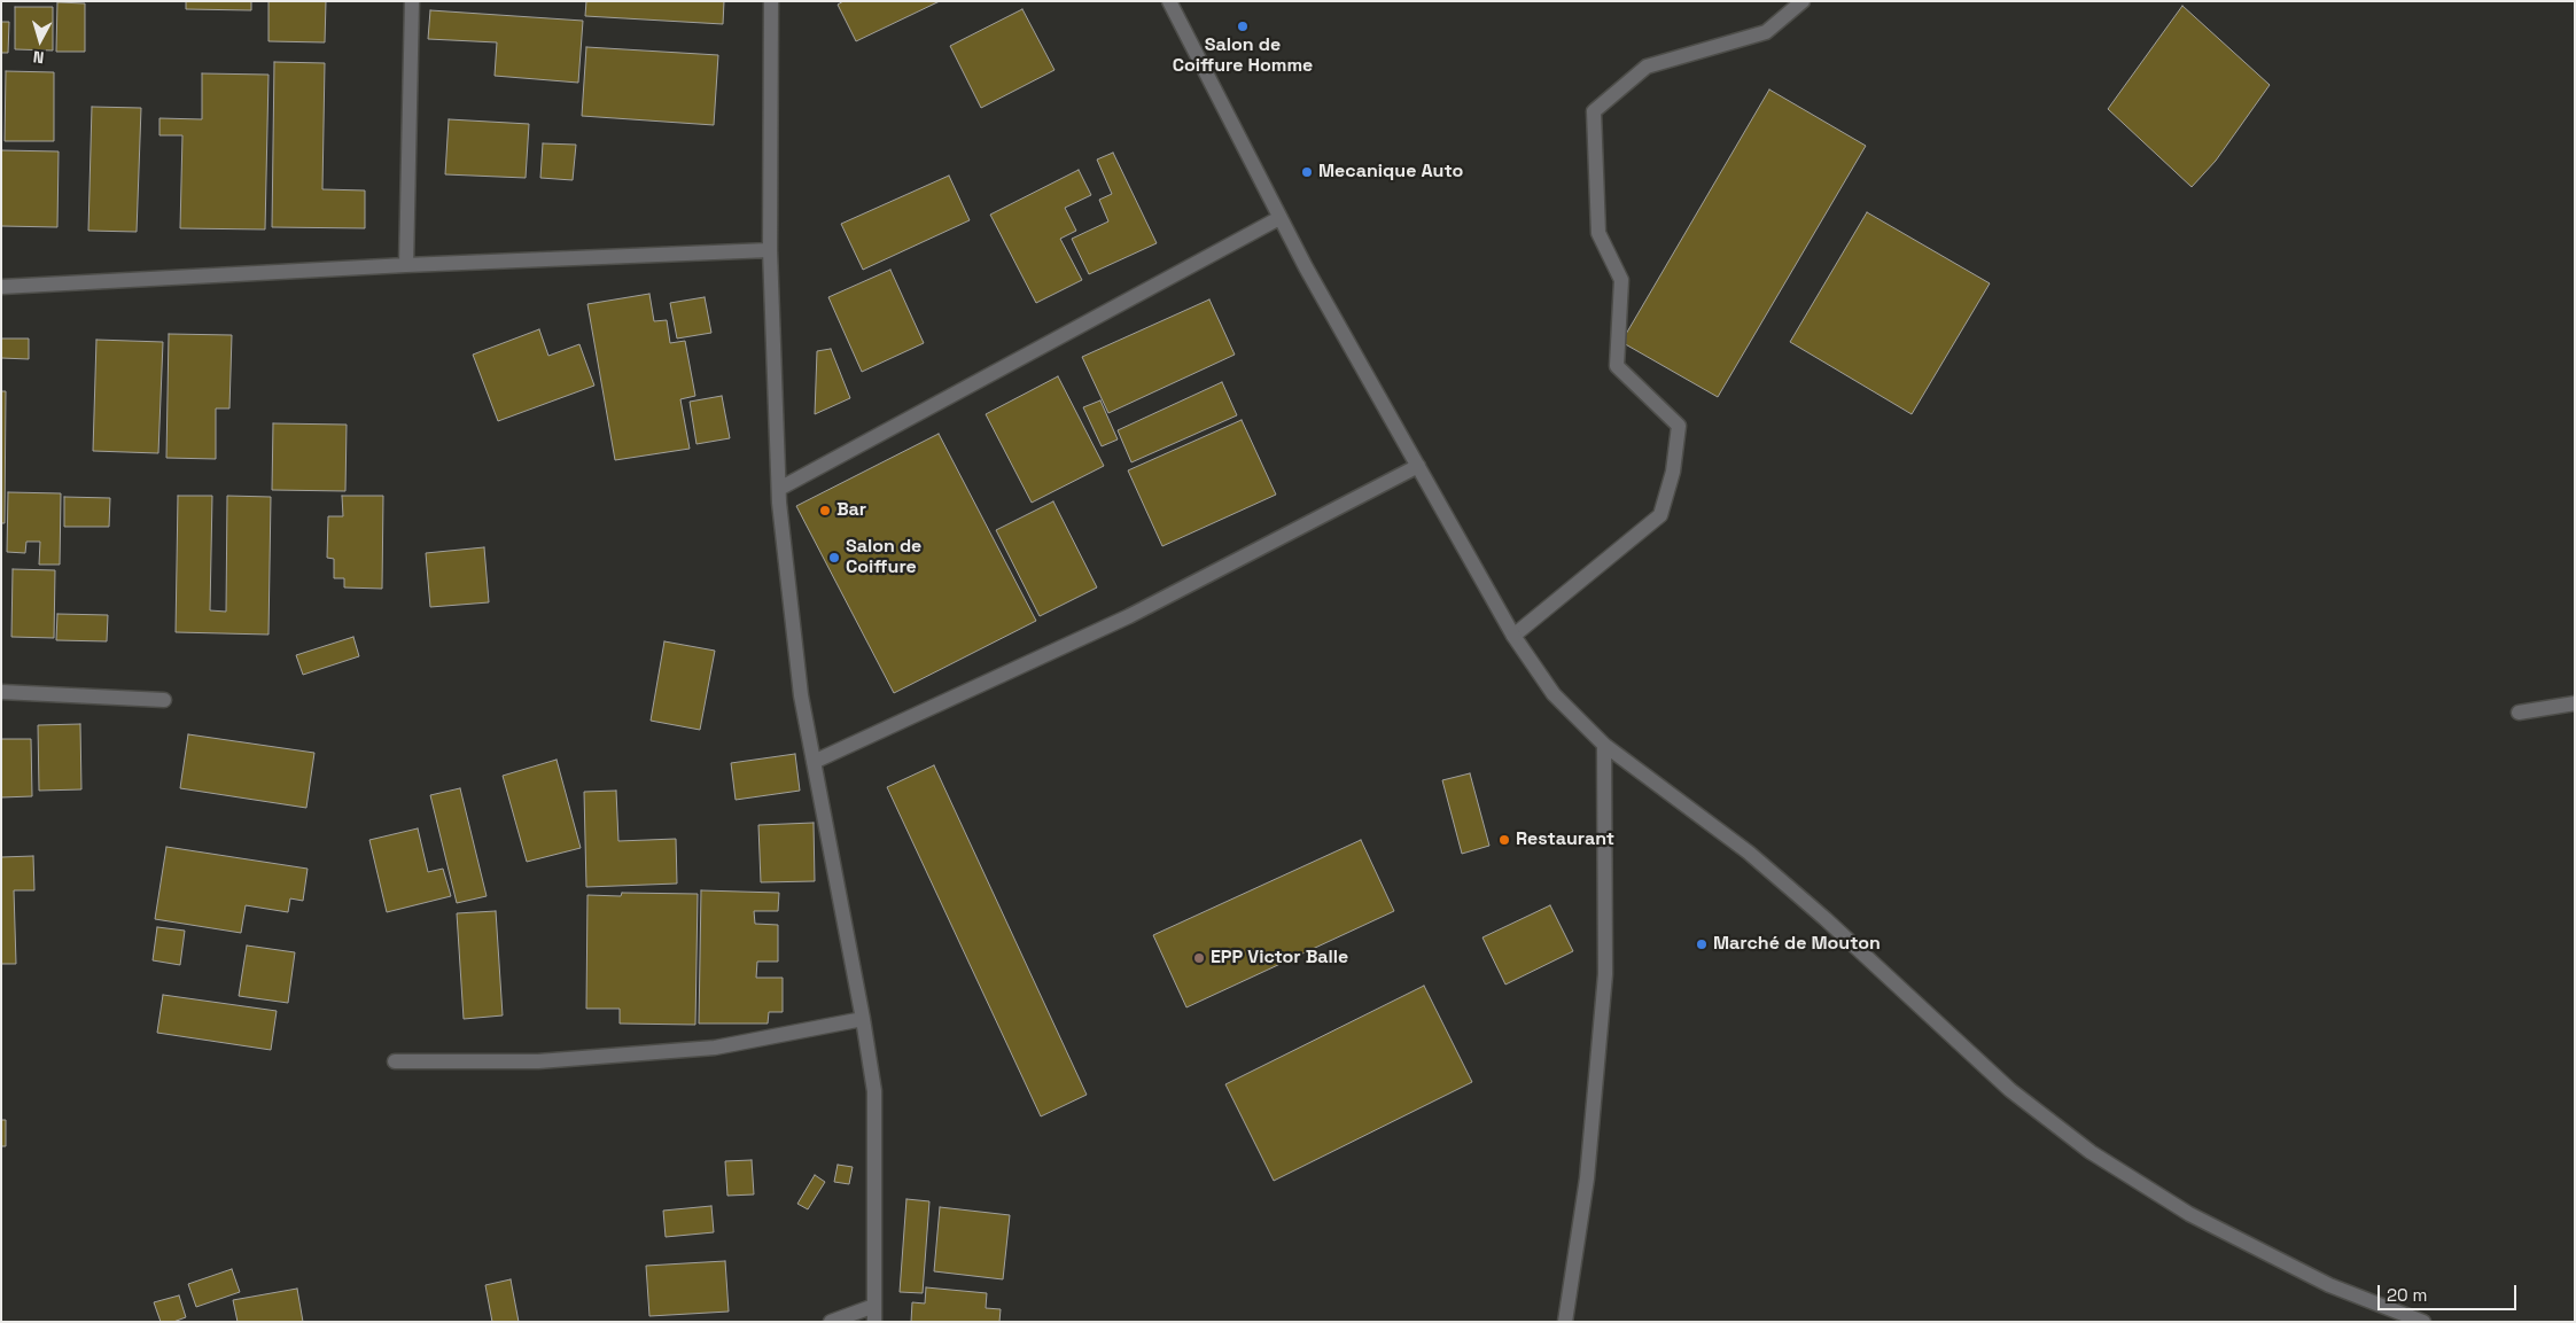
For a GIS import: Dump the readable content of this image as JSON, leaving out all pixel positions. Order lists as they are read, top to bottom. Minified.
{"places":["Salon de Coiffure Homme","Mecanique Auto","Bar","Salon de Coiffure","Restaurant","Marché de Mouton","EPP Victor Balle"],"scale_bar":"20 m","north":"bottom"}
